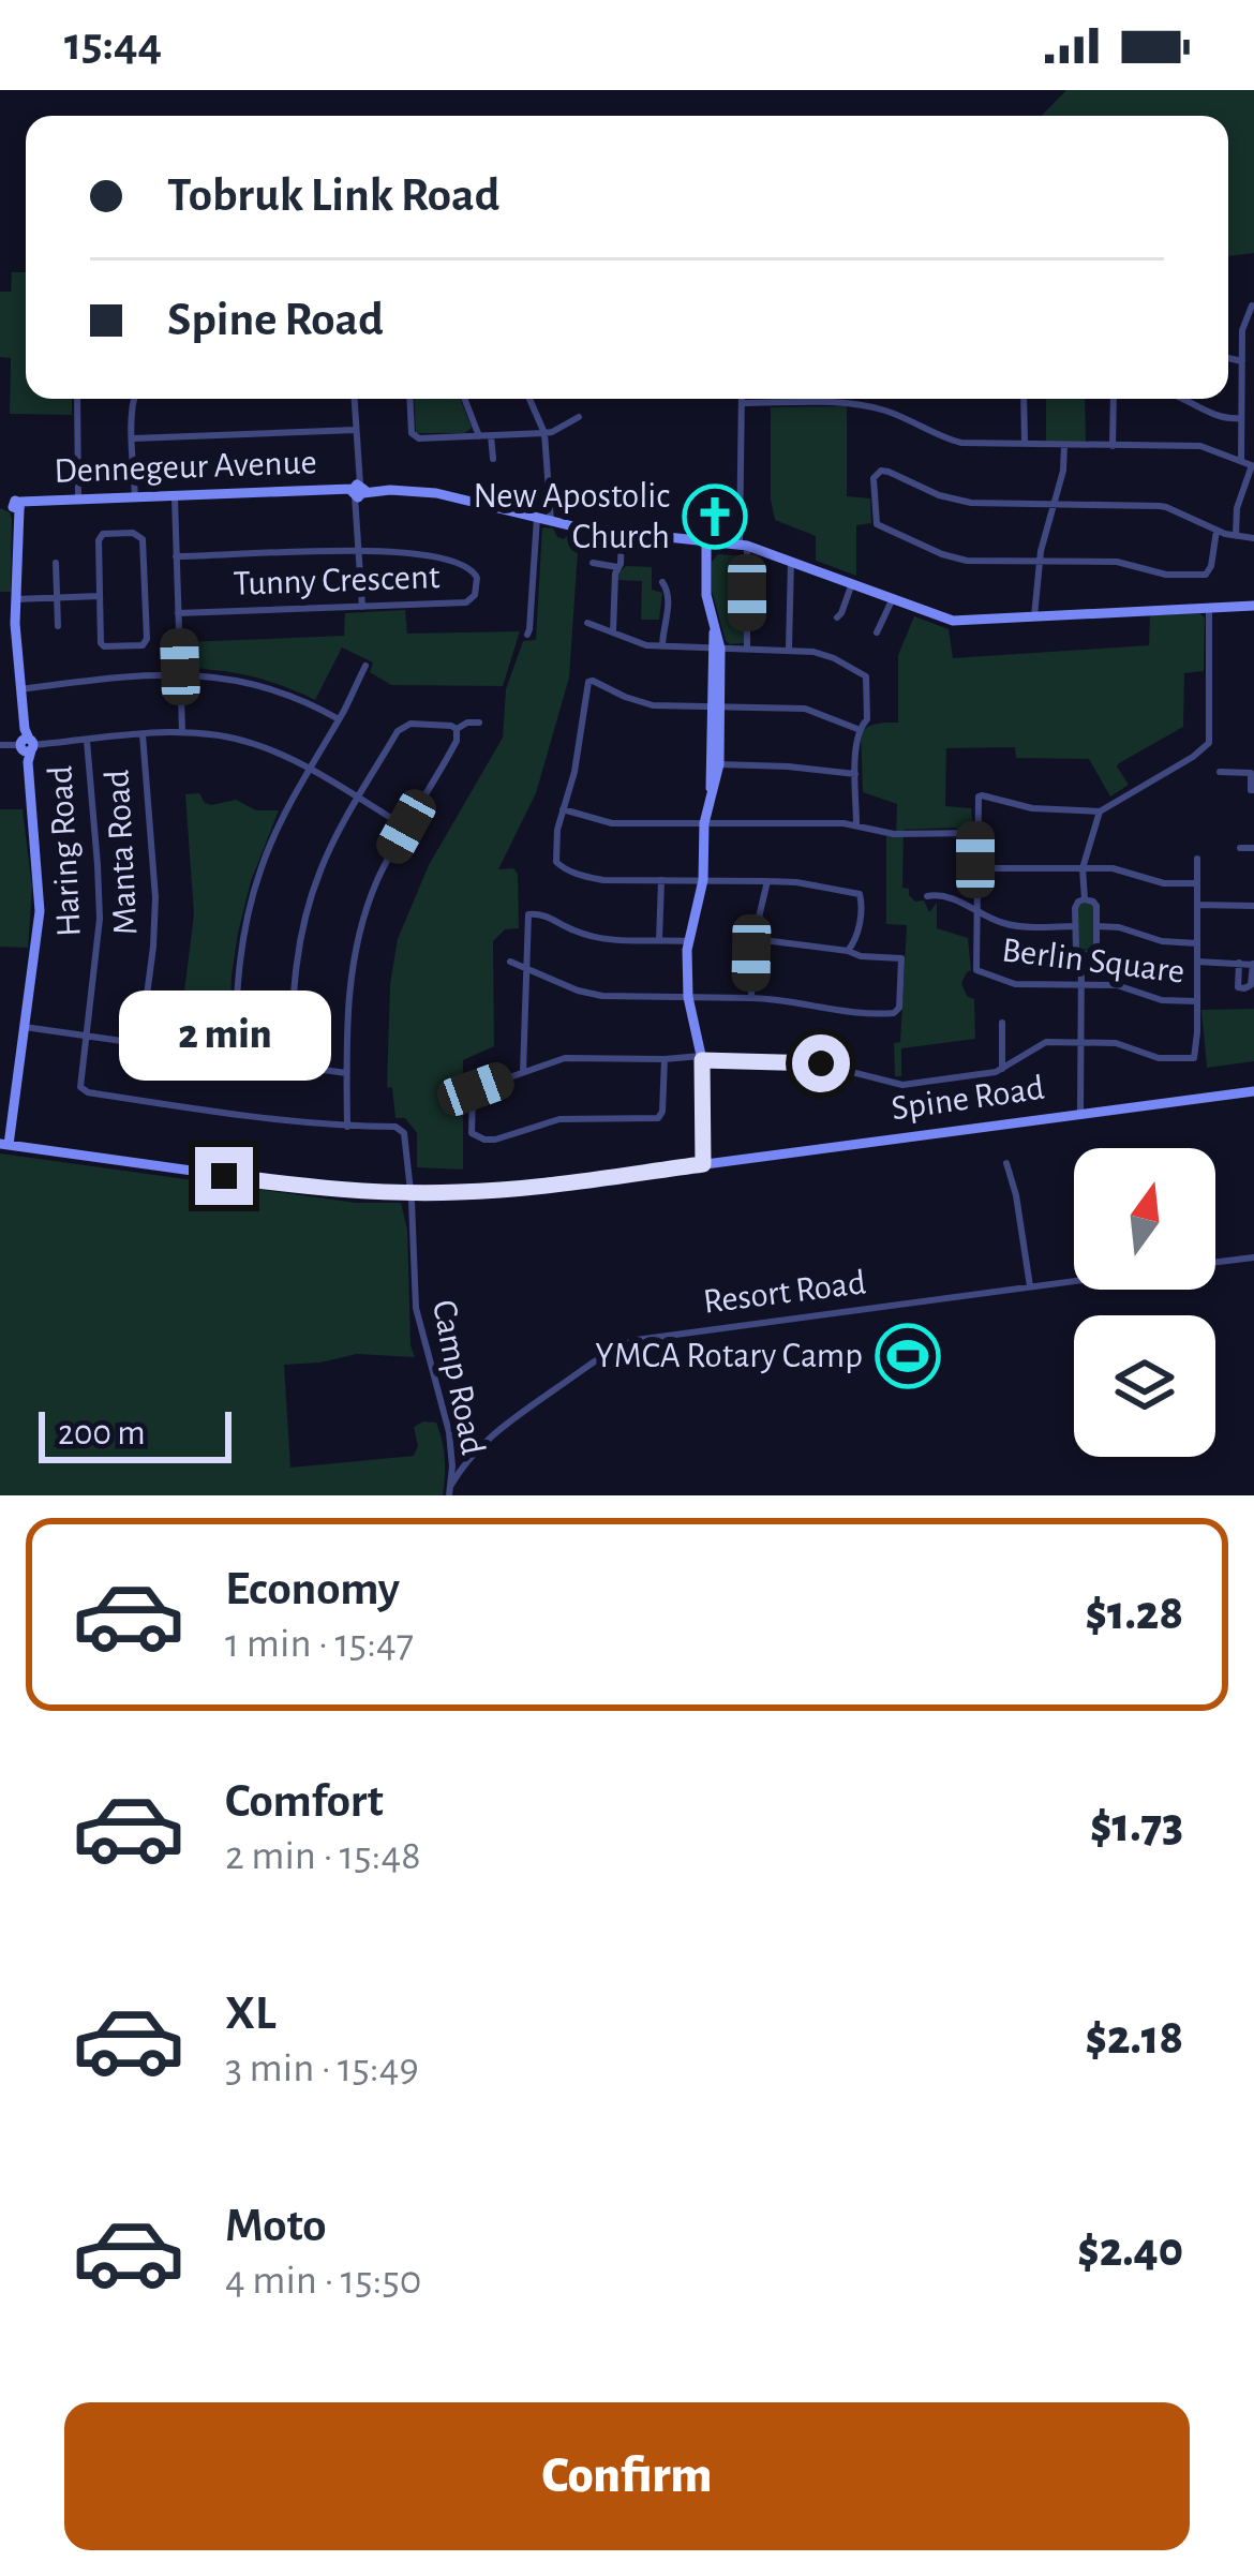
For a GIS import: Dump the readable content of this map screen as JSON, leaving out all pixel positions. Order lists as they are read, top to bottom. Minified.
{"streets":{"street":["Dennegeur Avenue","Tunny Crescent","Haring Road","Manta Road","Berlin Square","Spine Road","Resort Road","Camp Road"]},"crossings":[["Haring Road","Camp Road"],["Spine Road","Camp Road"],["Resort Road","Camp Road"]],"places":{"church":["New Apostolic Church"],"sports":["YMCA Rotary Camp"]},"scale_bar":"200 m","north":"top","page":{"status":"15:44","banner":["Tobruk Link Road","Spine Road"],"bubble":"2 min","scale":"200 m","list":[{"name":"Economy","note":"1 min · 15:47","value":"$1.28"},{"name":"Comfort","note":"2 min · 15:48","value":"$1.73"},{"name":"XL","note":"3 min · 15:49","value":"$2.18"},{"name":"Moto","note":"4 min · 15:50","value":"$2.40"}],"buttons":"Confirm"}}
